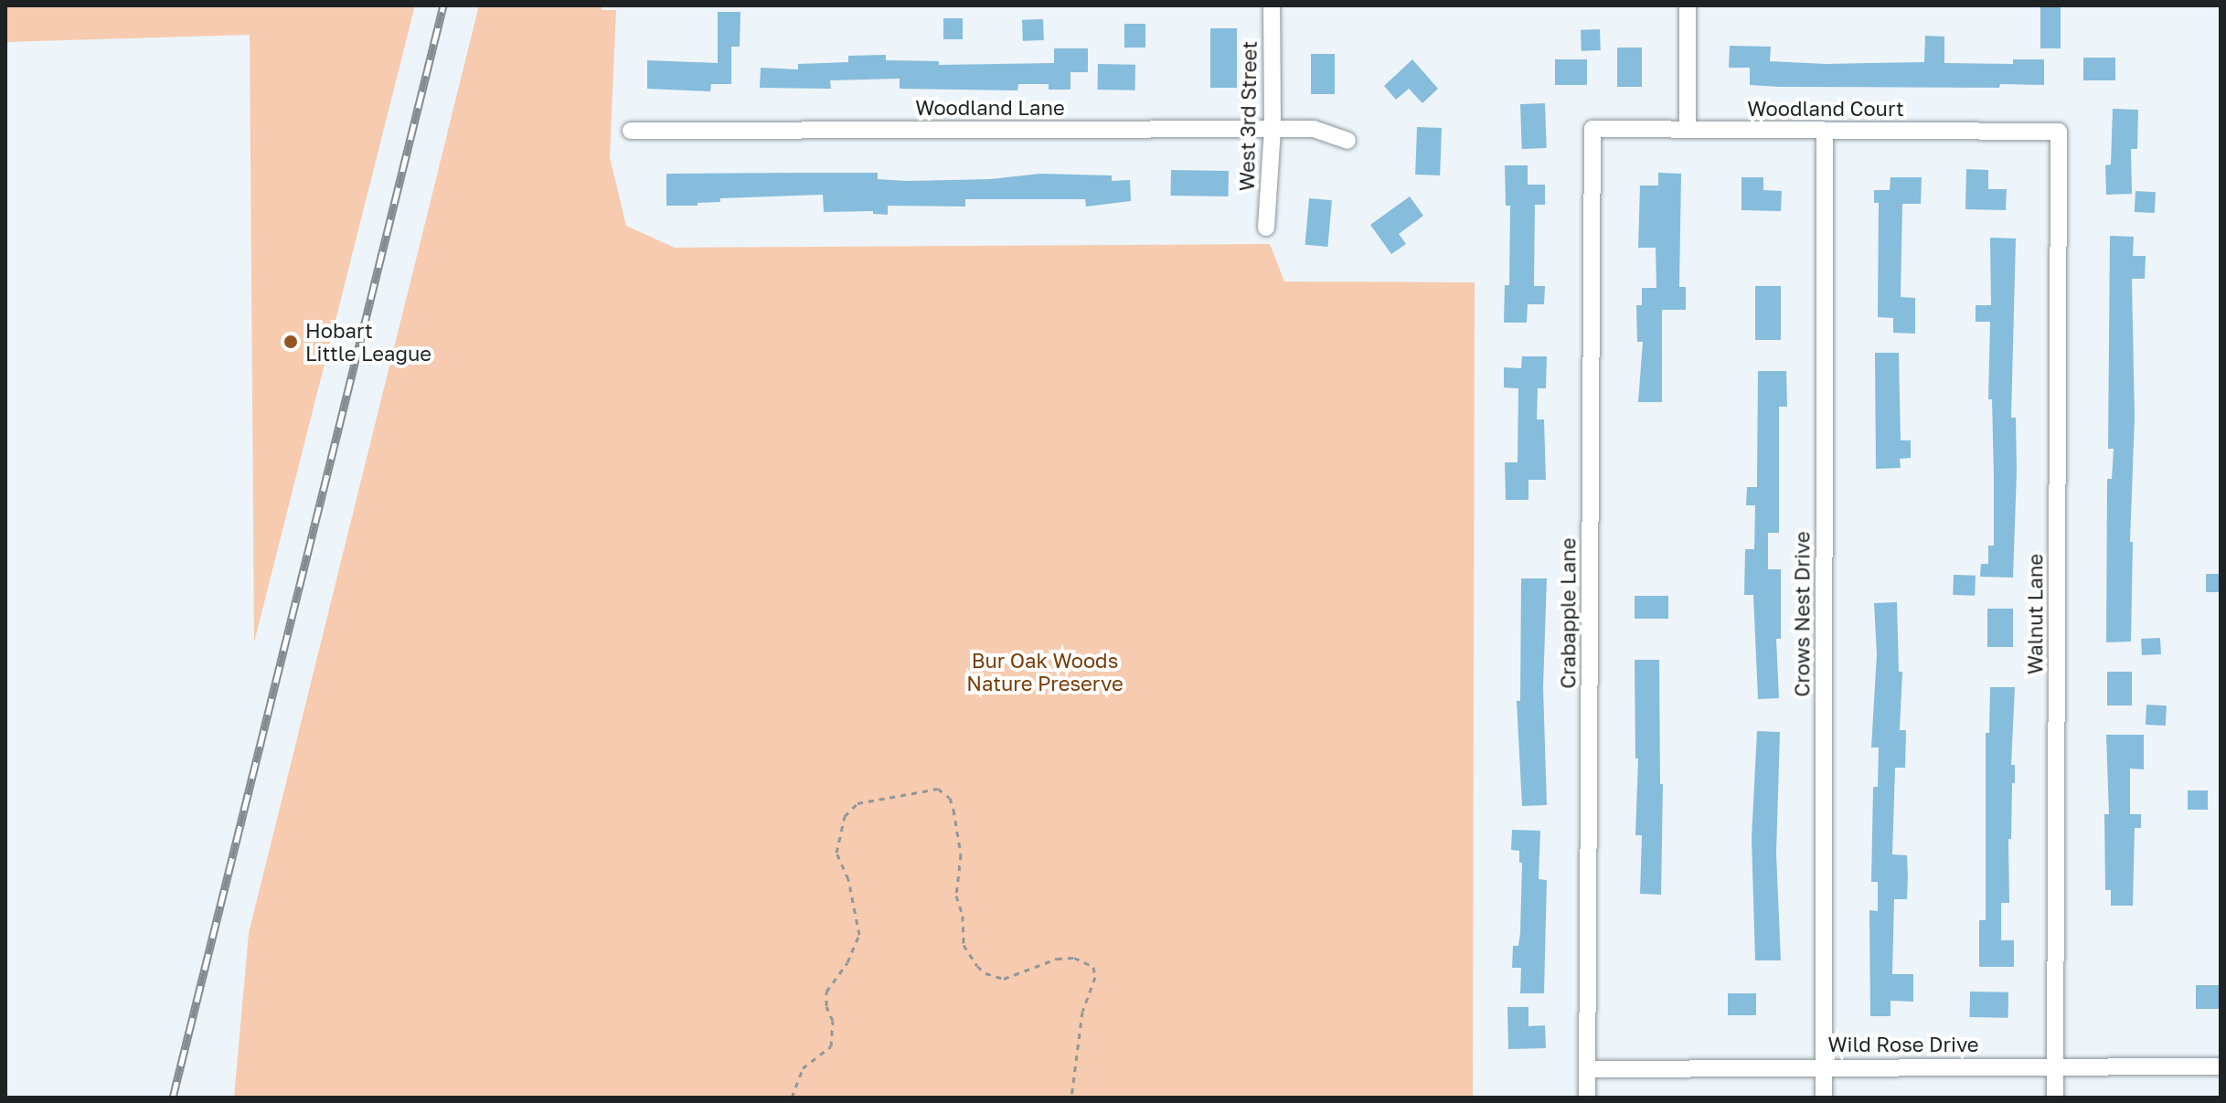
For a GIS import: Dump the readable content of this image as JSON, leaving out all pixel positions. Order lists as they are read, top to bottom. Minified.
{"streets":{"street":["Woodland Lane","Woodland Court","West 3rd Street","Crabapple Lane","Crows Nest Drive","Walnut Lane","Wild Rose Drive"]},"crossings":[["Woodland Lane","West 3rd Street"],["Woodland Court","Crabapple Lane"],["Woodland Court","Crows Nest Drive"],["Woodland Court","Walnut Lane"],["Crabapple Lane","Wild Rose Drive"],["Crows Nest Drive","Wild Rose Drive"],["Walnut Lane","Wild Rose Drive"]],"parks":["Bur Oak Woods Nature Preserve"],"places":["Hobart Little League"]}
